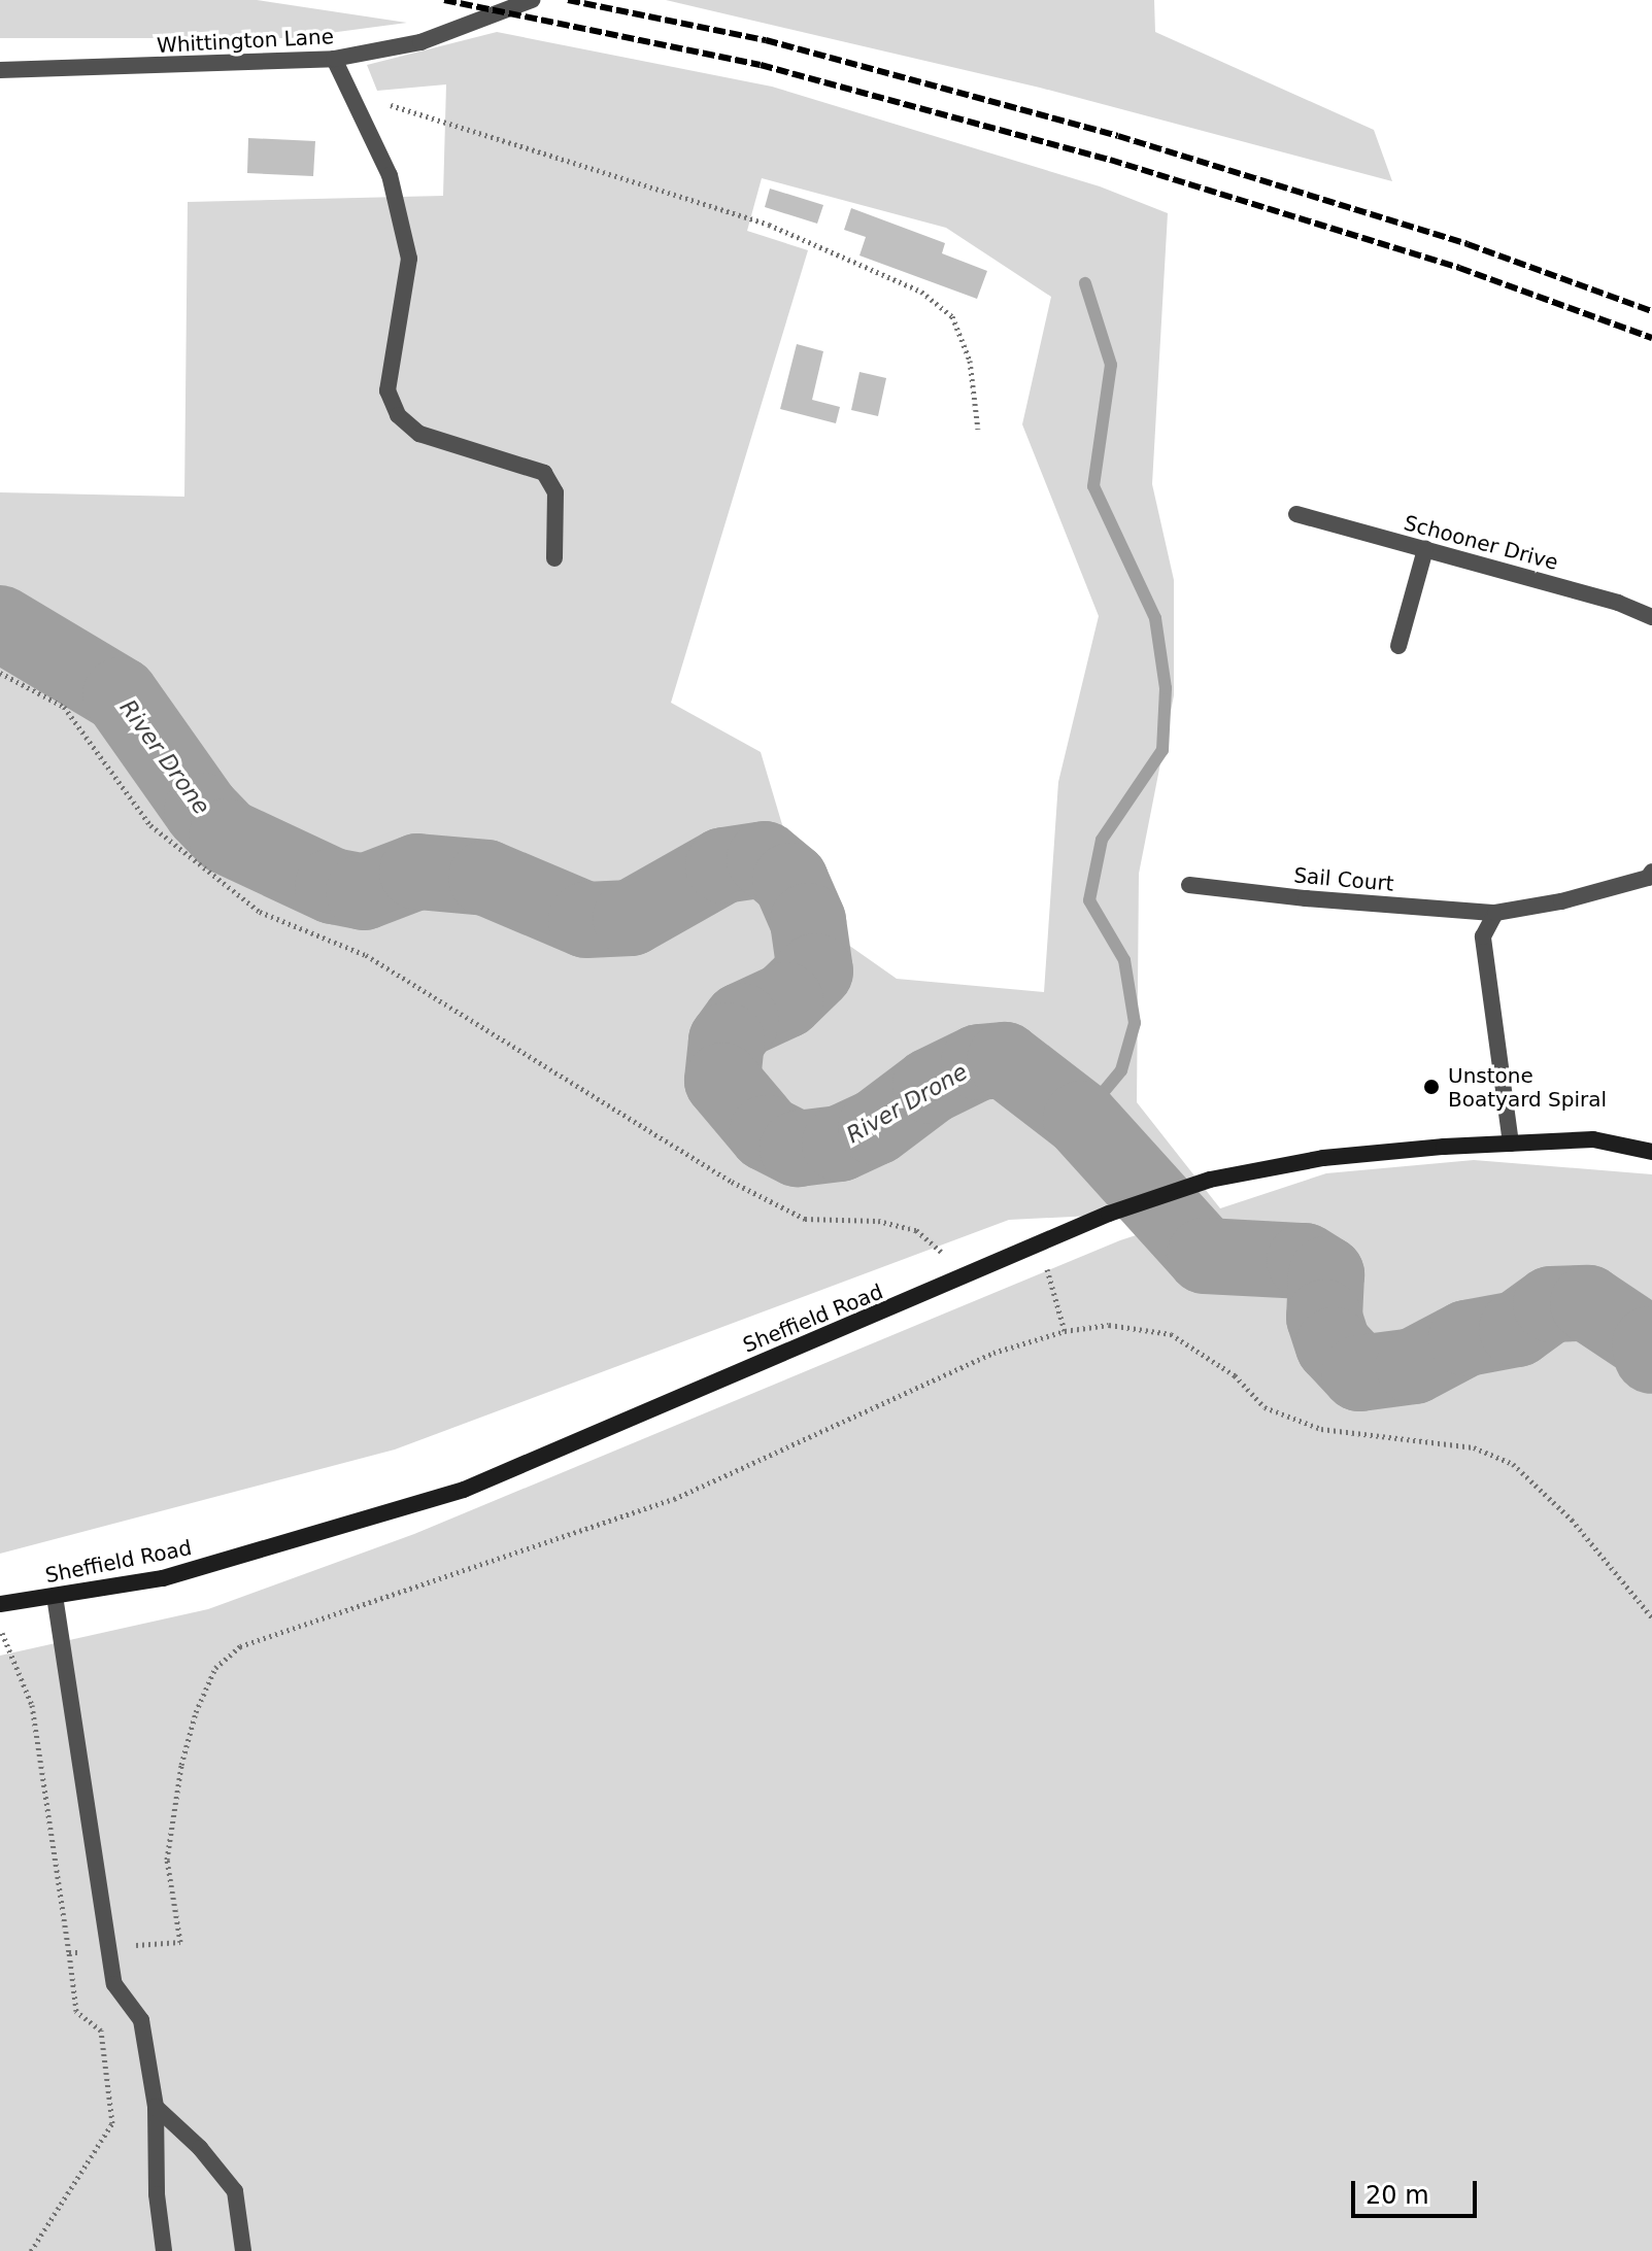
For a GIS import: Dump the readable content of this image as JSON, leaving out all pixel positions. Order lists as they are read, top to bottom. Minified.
{"streets":{"main road":["Sheffield Road"],"street":["Whittington Lane","Schooner Drive","Sail Court"]},"water":["River Drone"],"places":["Unstone Boatyard Spiral"],"scale_bar":"20 m"}
